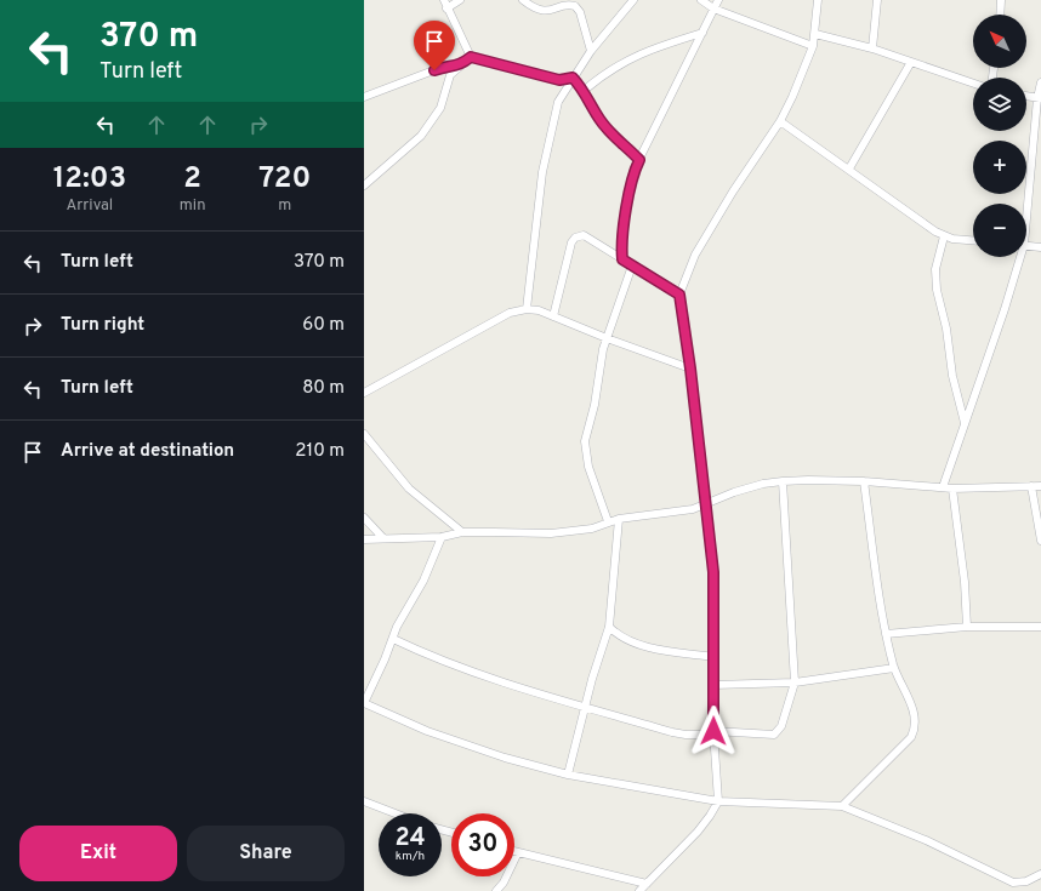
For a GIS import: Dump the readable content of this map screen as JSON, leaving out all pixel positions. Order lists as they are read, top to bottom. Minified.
{"north":"top left","page":{"turn":["370 m","Turn left"],"map_buttons":["+","−"],"eta":["12:03","Arrival","2","min","720","m"],"list":[{"name":"Turn left","value":"370 m"},{"name":"Turn right","value":"60 m"},{"name":"Turn left","value":"80 m"},{"name":"Arrive at destination","value":"210 m"}],"speed":"24 km/h","limit":"30","buttons":["Exit","Share"]}}
